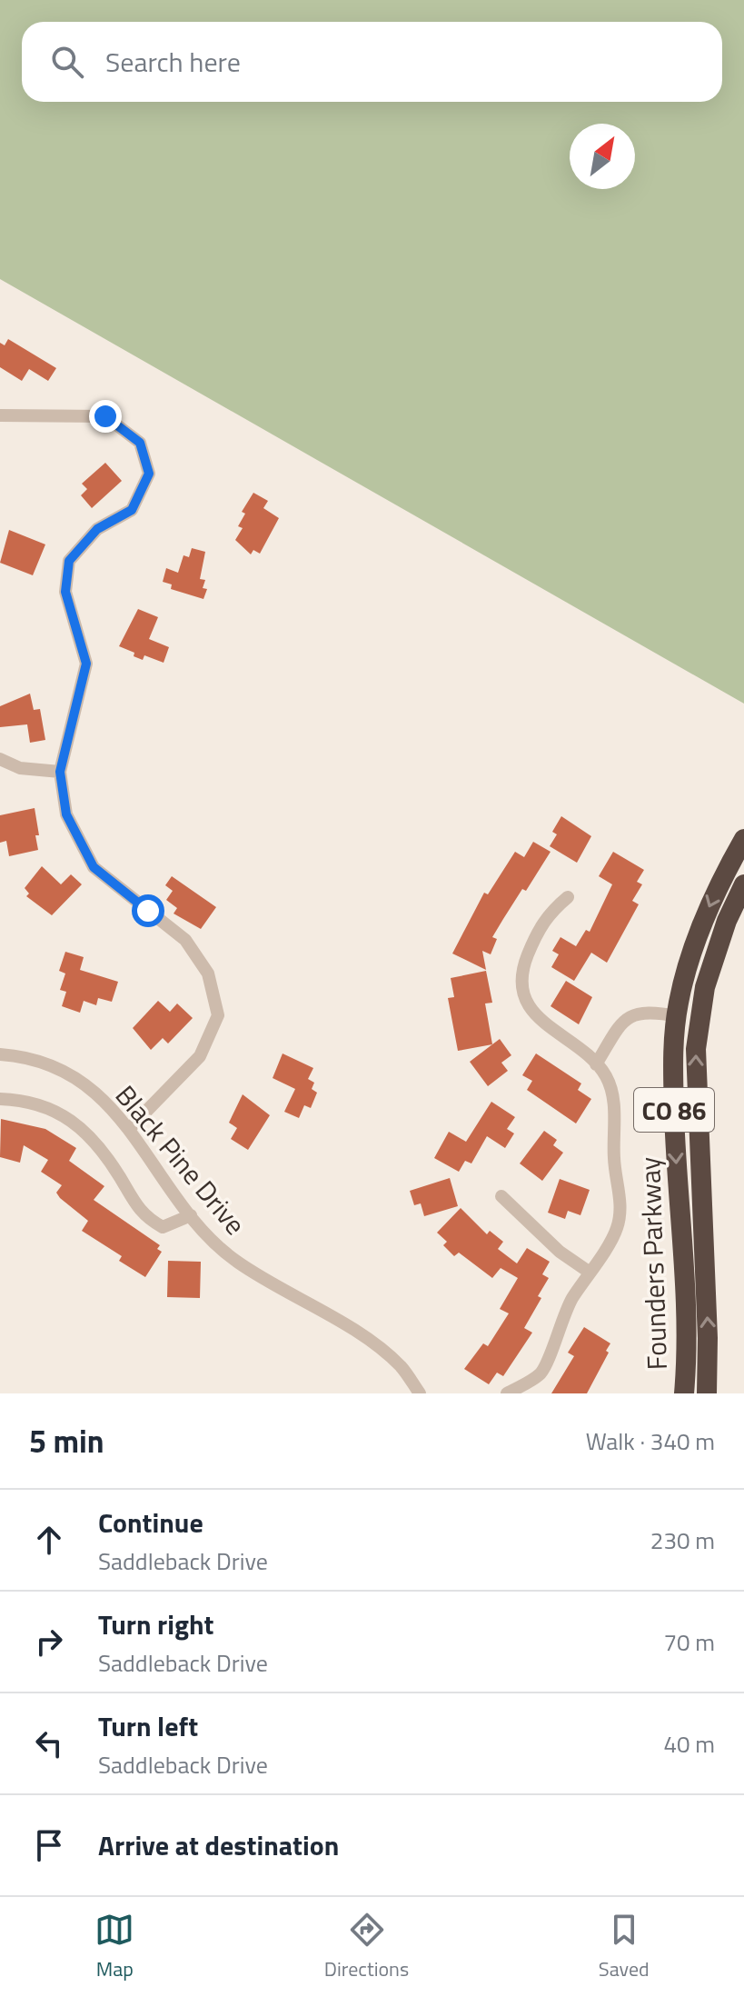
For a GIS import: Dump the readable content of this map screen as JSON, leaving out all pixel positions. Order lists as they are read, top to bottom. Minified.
{"streets":{"highway":["CO 86","Founders Parkway"],"street":["Black Pine Drive"]},"north":"top right","page":{"search":"Search here","heading":["5 min","Walk · 340 m"],"list":[["Continue","Saddleback Drive","230 m"],["Turn right","Saddleback Drive","70 m"],["Turn left","Saddleback Drive","40 m"],"Arrive at destination"],"nav":["Map","Directions","Saved"]}}
